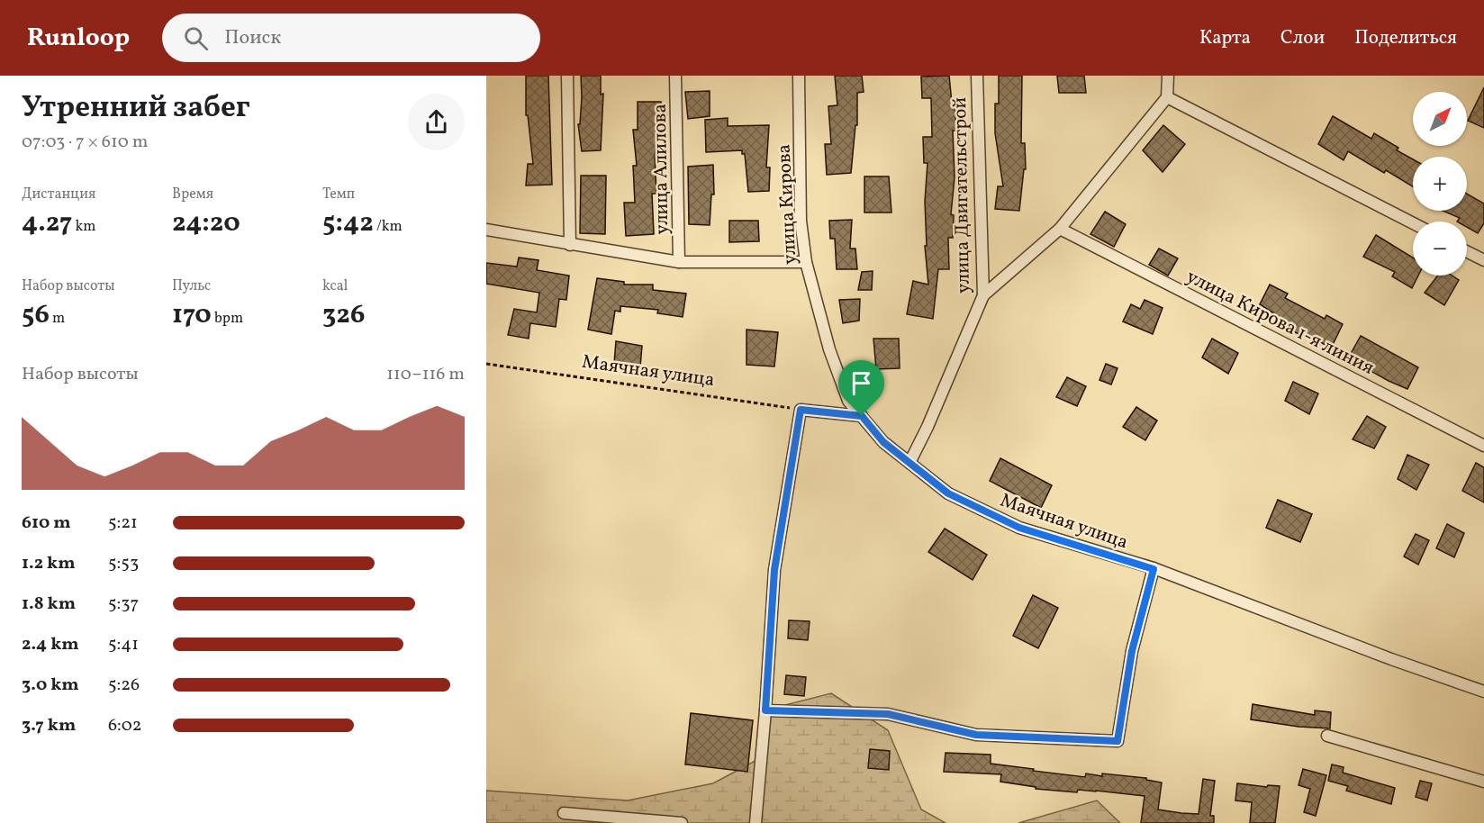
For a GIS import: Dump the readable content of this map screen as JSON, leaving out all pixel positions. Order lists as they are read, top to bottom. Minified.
{"streets":{"street":["улица Алилова","улица Двигательстрой","улица Кирова","улица Кирова 1-я линия","Маячная улица"]},"crossings":[["улица Двигательстрой","Маячная улица"],["улица Кирова","Маячная улица"]],"north":"top right","page":{"header":"Runloop","search":"Поиск","nav":["Карта","Слои","Поделиться"],"heading":["Утренний забег","07:03 · 7 × 610 m"],"map_buttons":["+","−"],"stats":[["Дистанция","4.27 km"],["Время","24:20"],["Темп","5:42 /km"],["Набор высоты","56 m"],["Пульс","170 bpm"],["kcal","326"]],"chart":["Набор высоты","110–116 m"],"list":[{"name":"610 m","note":"5:21"},{"name":"1.2 km","note":"5:53"},{"name":"1.8 km","note":"5:37"},{"name":"2.4 km","note":"5:41"},{"name":"3.0 km","note":"5:26"},{"name":"3.7 km","note":"6:02"}]}}
